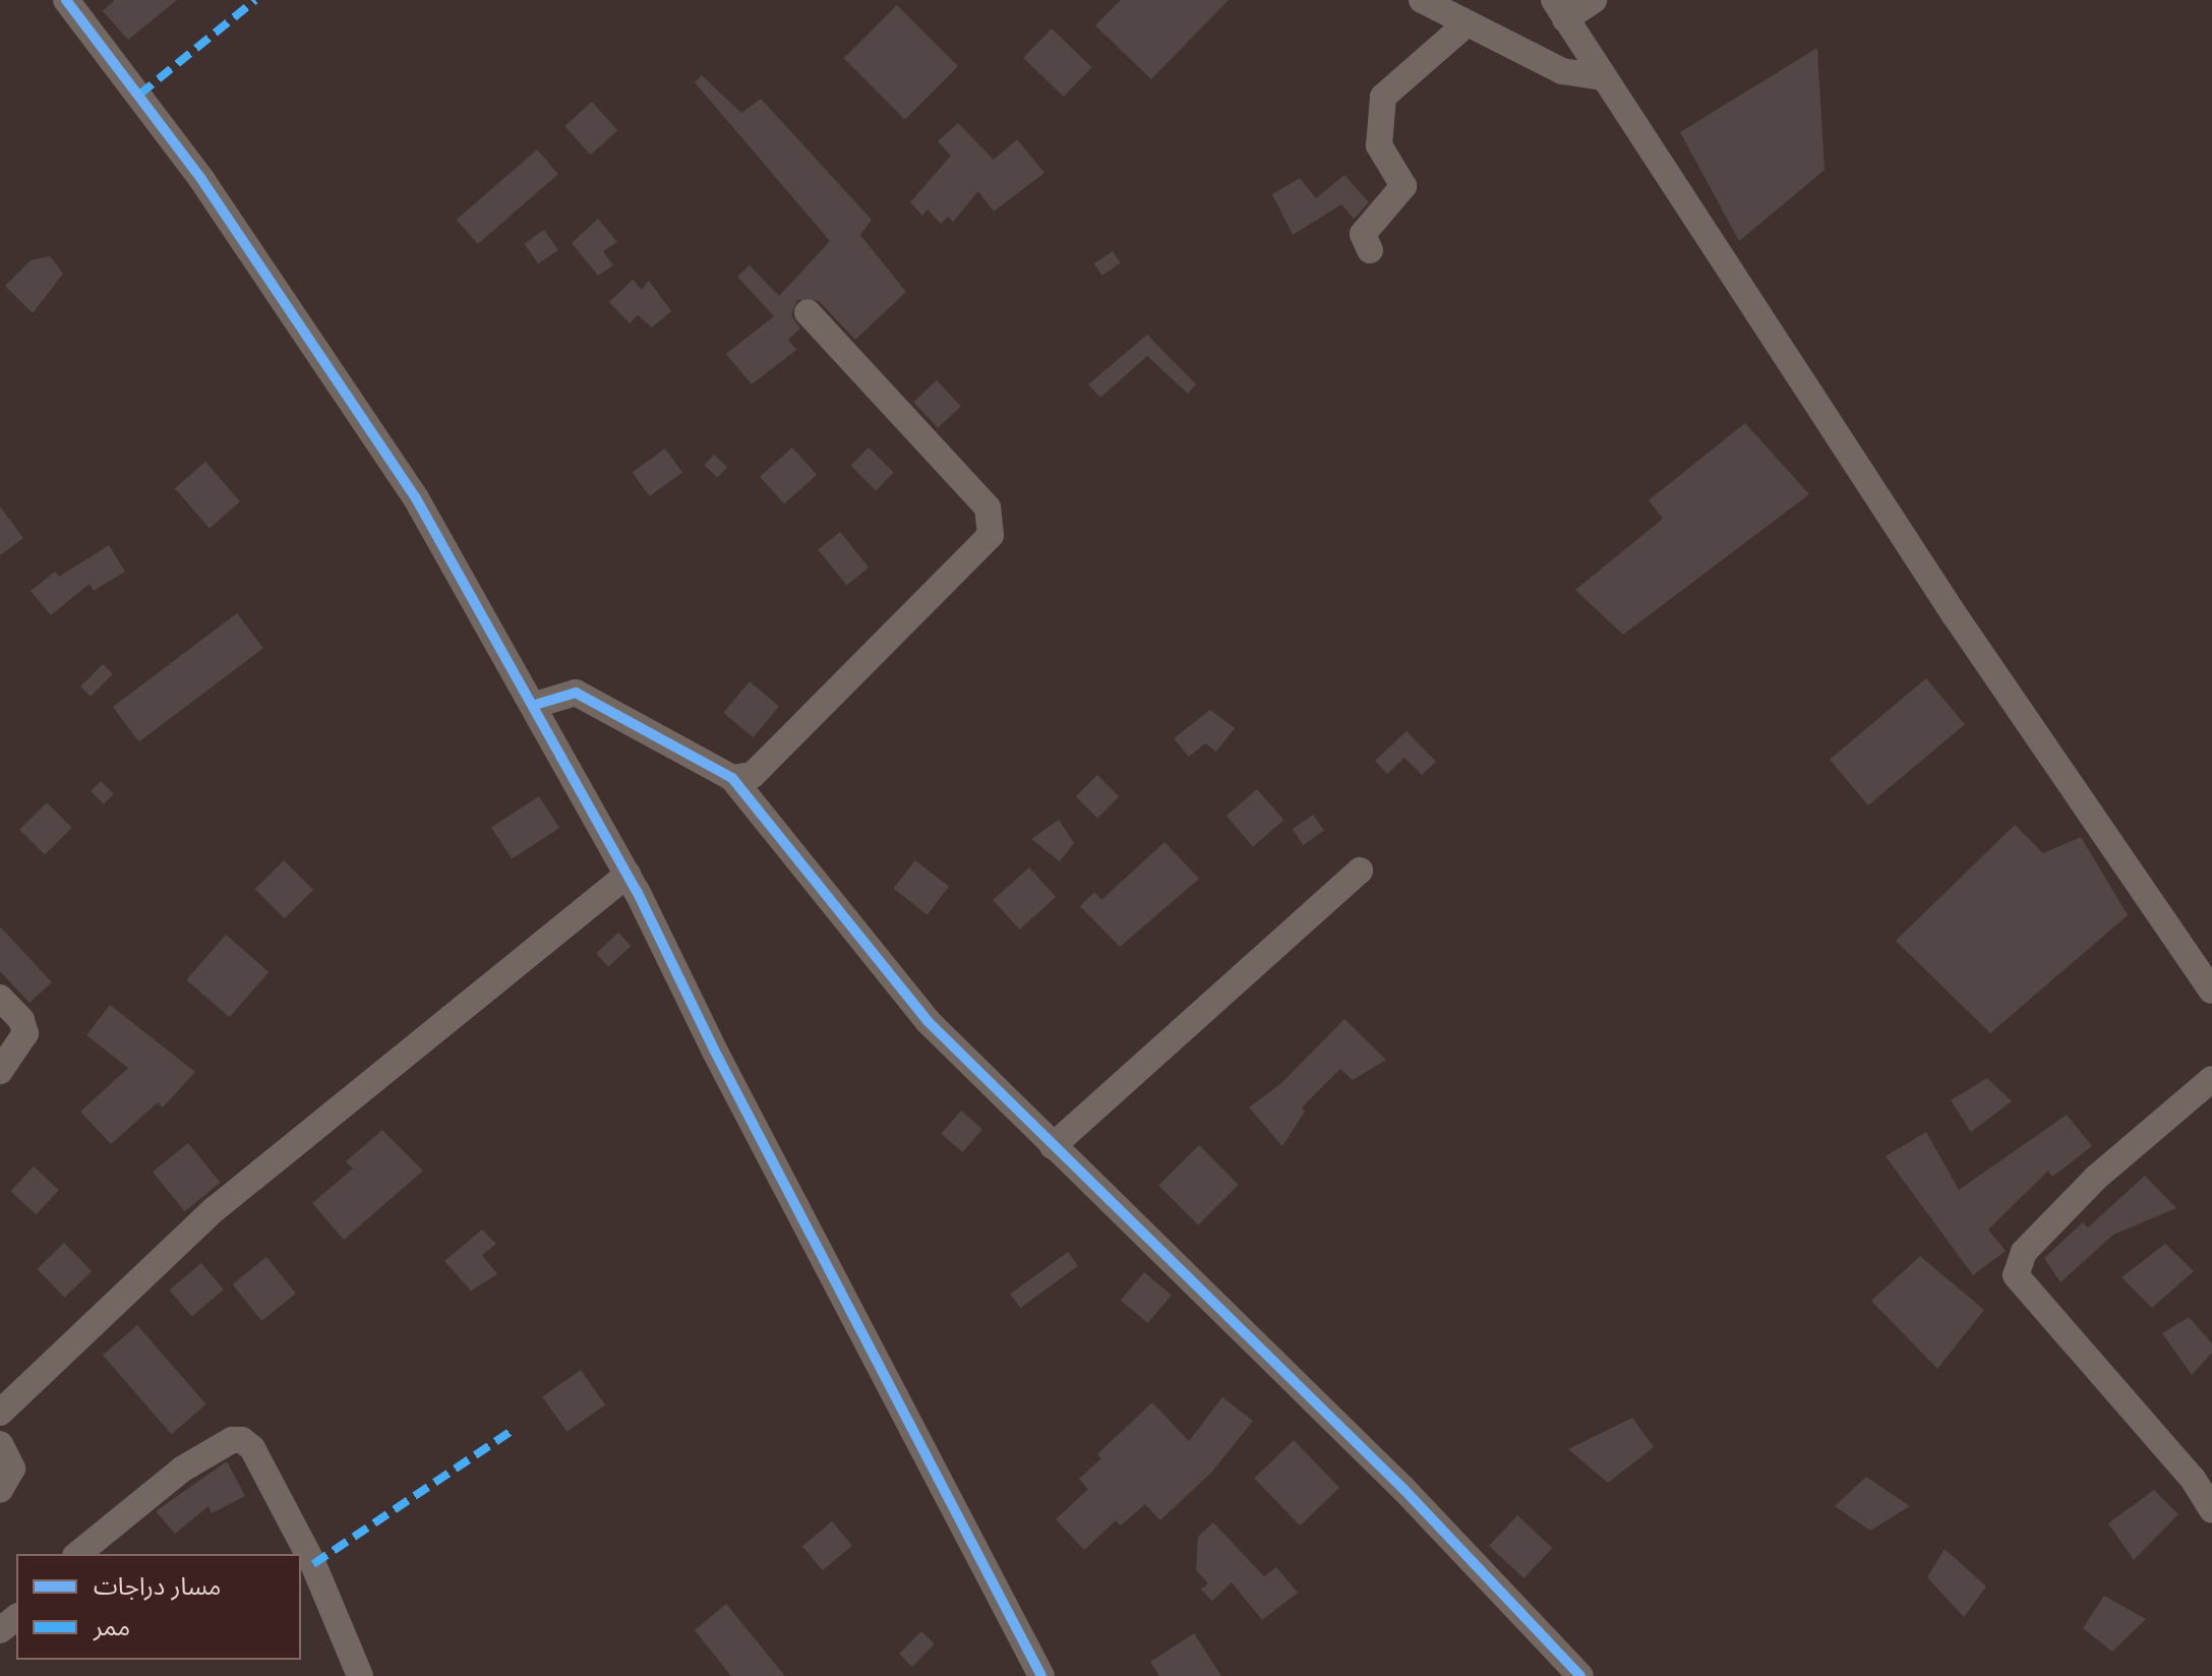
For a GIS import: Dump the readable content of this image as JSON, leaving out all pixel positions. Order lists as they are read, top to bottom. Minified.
{"legend":["مسار دراجات","ممر"]}
